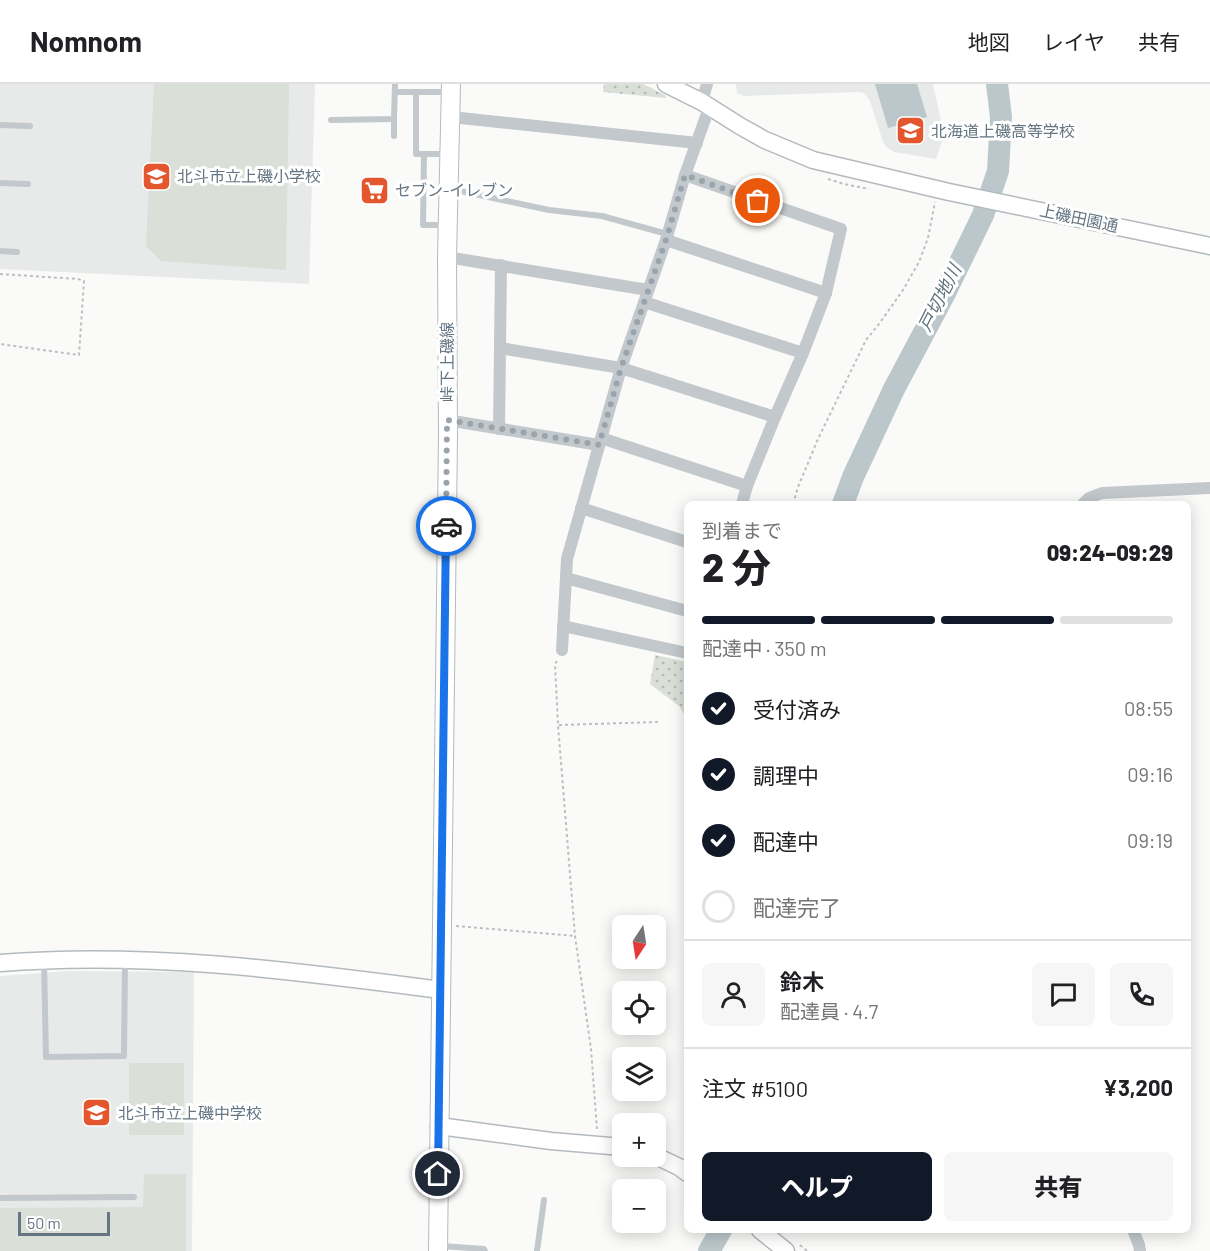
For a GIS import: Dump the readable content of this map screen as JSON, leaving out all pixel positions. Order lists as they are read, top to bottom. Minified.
{"streets":{"main road":["峠下上磯線"],"street":["上磯田園通"]},"water":["戸切地川"],"places":{"school or university":["北海道上磯高等学校","北斗市立上磯小学校","北斗市立上磯中学校"],"supermarket":["セブン-イレブン"]},"scale_bar":"50 m","north":"bottom","page":{"header":"Nomnom","nav":["地図","レイヤ","共有"],"heading":["2 分","到着まで","09:24–09:29"],"panel":["鈴木","配達員 · 4.7","注文 #5100","¥3,200"],"bar":"配達中 · 350 m","list":[["受付済み","08:55"],["調理中","09:16"],["配達中","09:19"],"配達完了"],"map_buttons":["+","−"],"buttons":["ヘルプ","共有"],"scale":"50 m"}}
